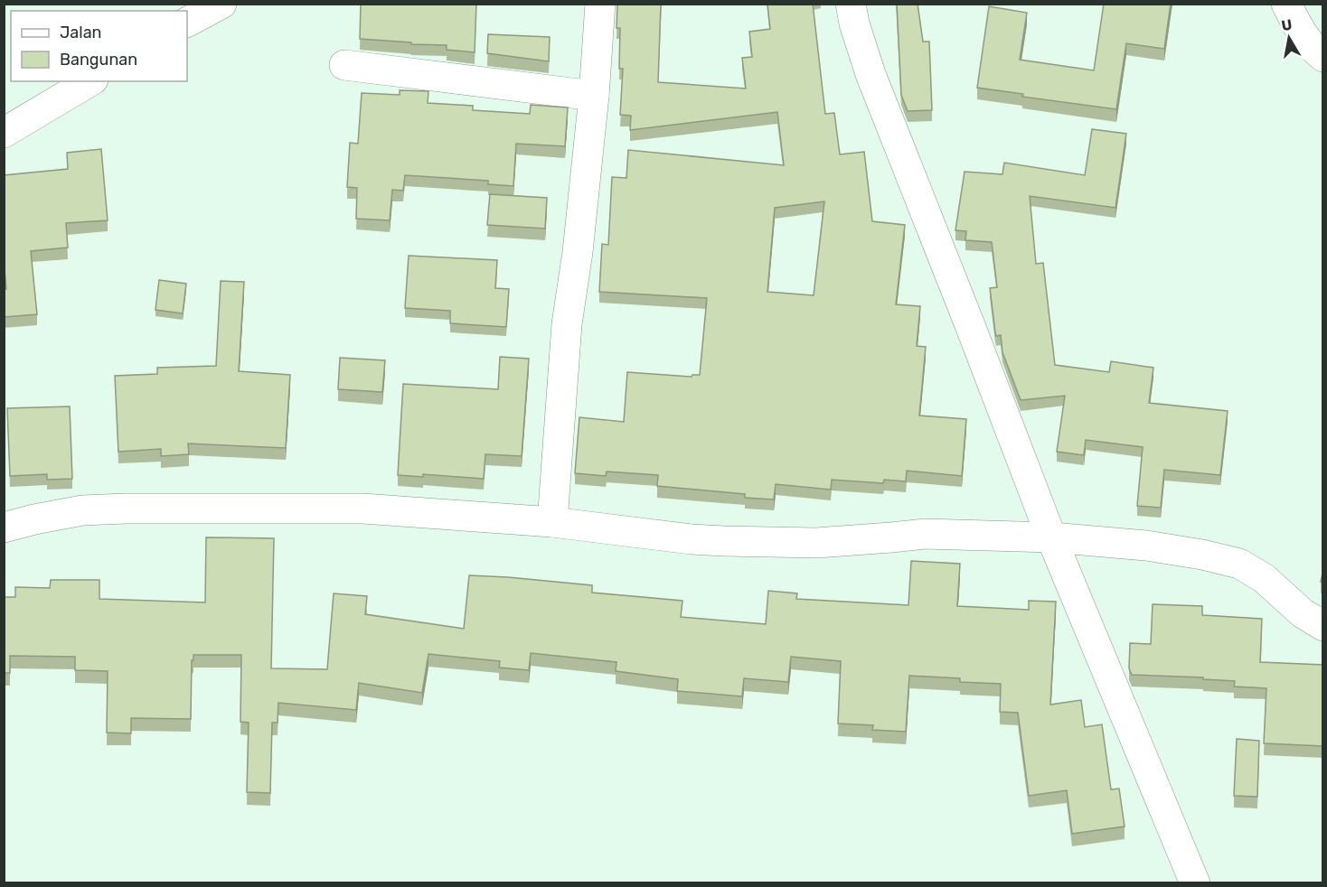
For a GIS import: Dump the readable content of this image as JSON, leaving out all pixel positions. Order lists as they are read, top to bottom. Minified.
{"legend":["Jalan","Bangunan"],"north":"top"}
